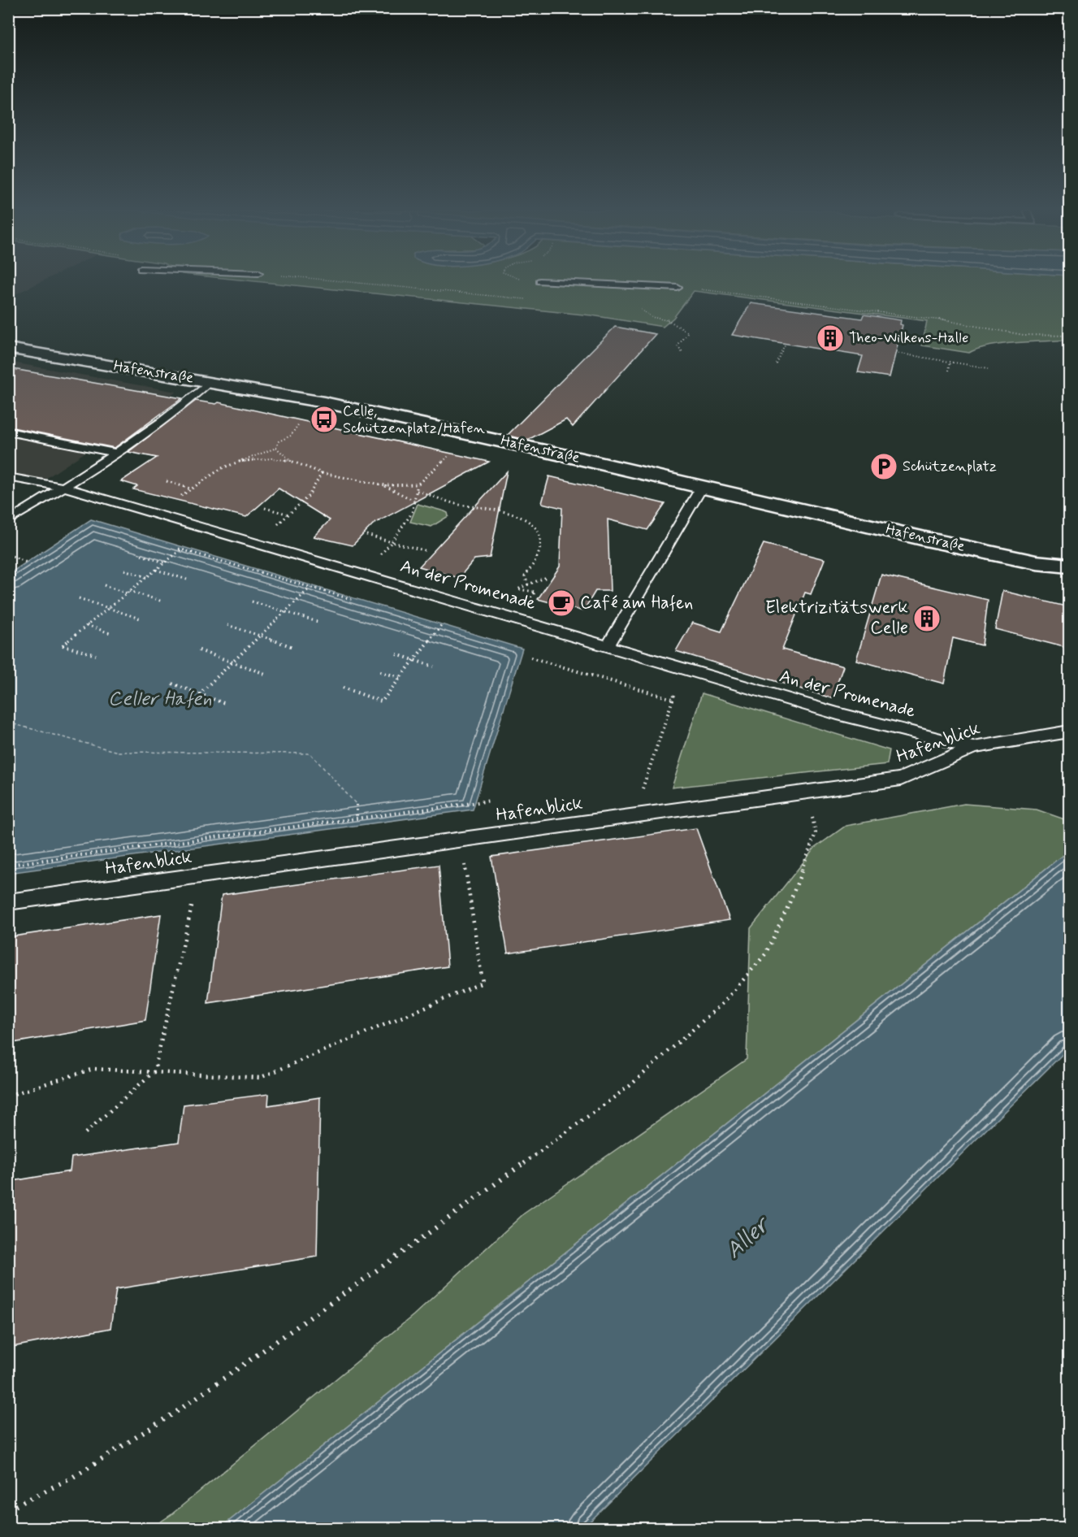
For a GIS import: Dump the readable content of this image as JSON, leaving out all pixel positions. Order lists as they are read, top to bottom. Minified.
{"streets":{"street":["Hafenstraße"],"lane":["An der Promenade","Hafenblick"]},"crossings":[["An der Promenade","Hafenblick"]],"water":["Celler Hafen","Aller"],"places":{"building":["Theo-Wilkens-Halle","Elektrizitätswerk Celle"],"bus stop":["Celle, Schützenplatz/Hafen"],"parking":["Schützenplatz"],"cafe":["Café am Hafen"]}}
